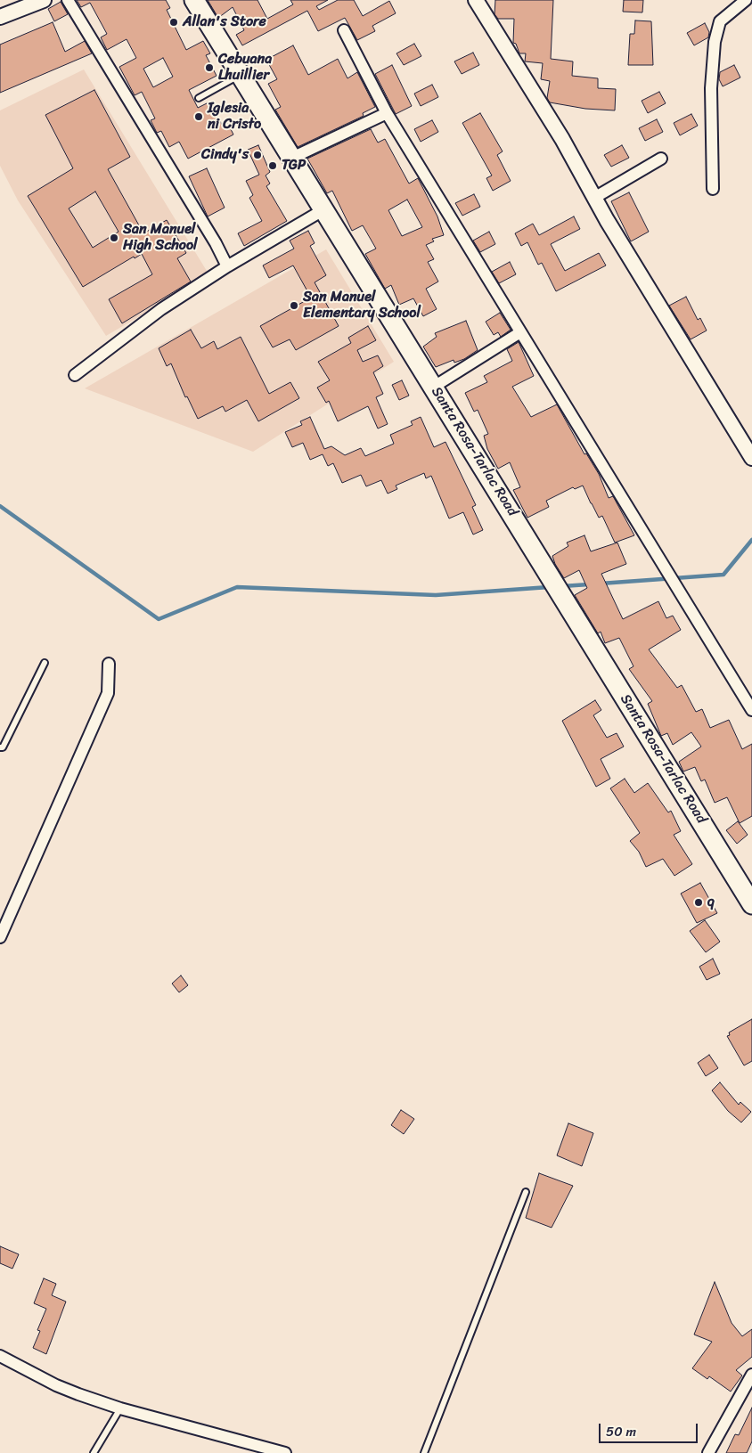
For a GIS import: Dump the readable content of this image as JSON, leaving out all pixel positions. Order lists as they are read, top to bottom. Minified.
{"streets":{"highway":["Santa Rosa-Tarlac Road"]},"places":["Allan's Store","Cebuana Lhuillier","Iglesia ni Cristo","Cindy's","TGP","San Manuel High School","San Manuel Elementary School","q"],"scale_bar":"50 m"}
